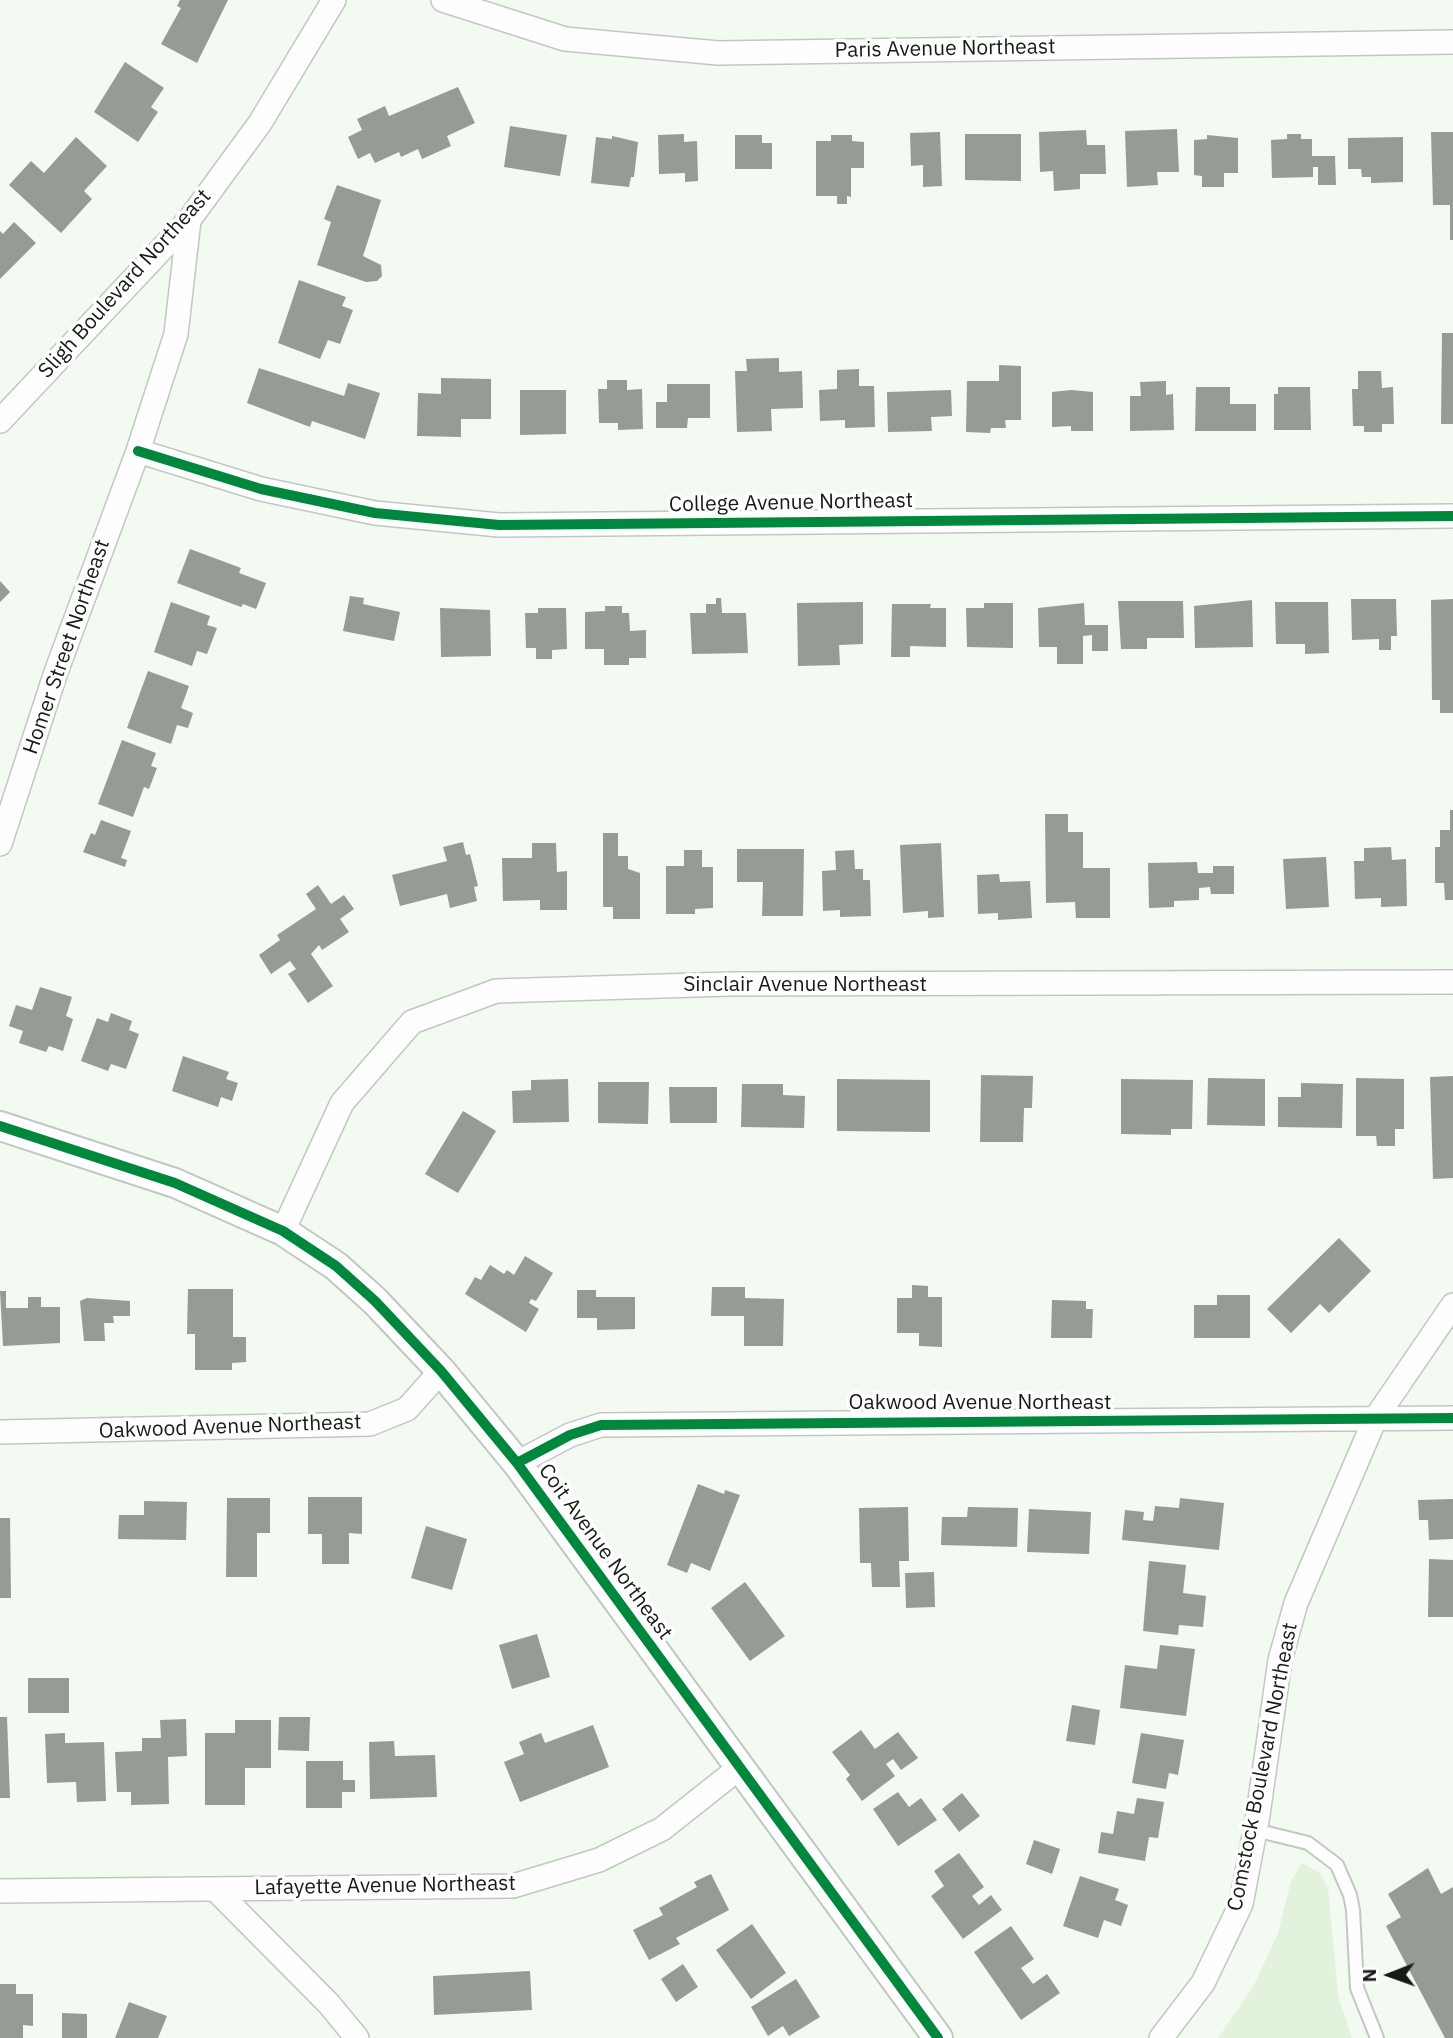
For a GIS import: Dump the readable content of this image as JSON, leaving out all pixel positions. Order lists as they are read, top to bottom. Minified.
{"streets":{"street":["Paris Avenue Northeast","Sligh Boulevard Northeast","College Avenue Northeast","Homer Street Northeast","Sinclair Avenue Northeast","Oakwood Avenue Northeast","Coit Avenue Northeast","Comstock Boulevard Northeast","Lafayette Avenue Northeast"]},"crossings":[["College Avenue Northeast","Homer Street Northeast"],["Sinclair Avenue Northeast","Coit Avenue Northeast"],["Oakwood Avenue Northeast","Coit Avenue Northeast"],["Oakwood Avenue Northeast","Comstock Boulevard Northeast"],["Coit Avenue Northeast","Lafayette Avenue Northeast"]],"north":"left"}
